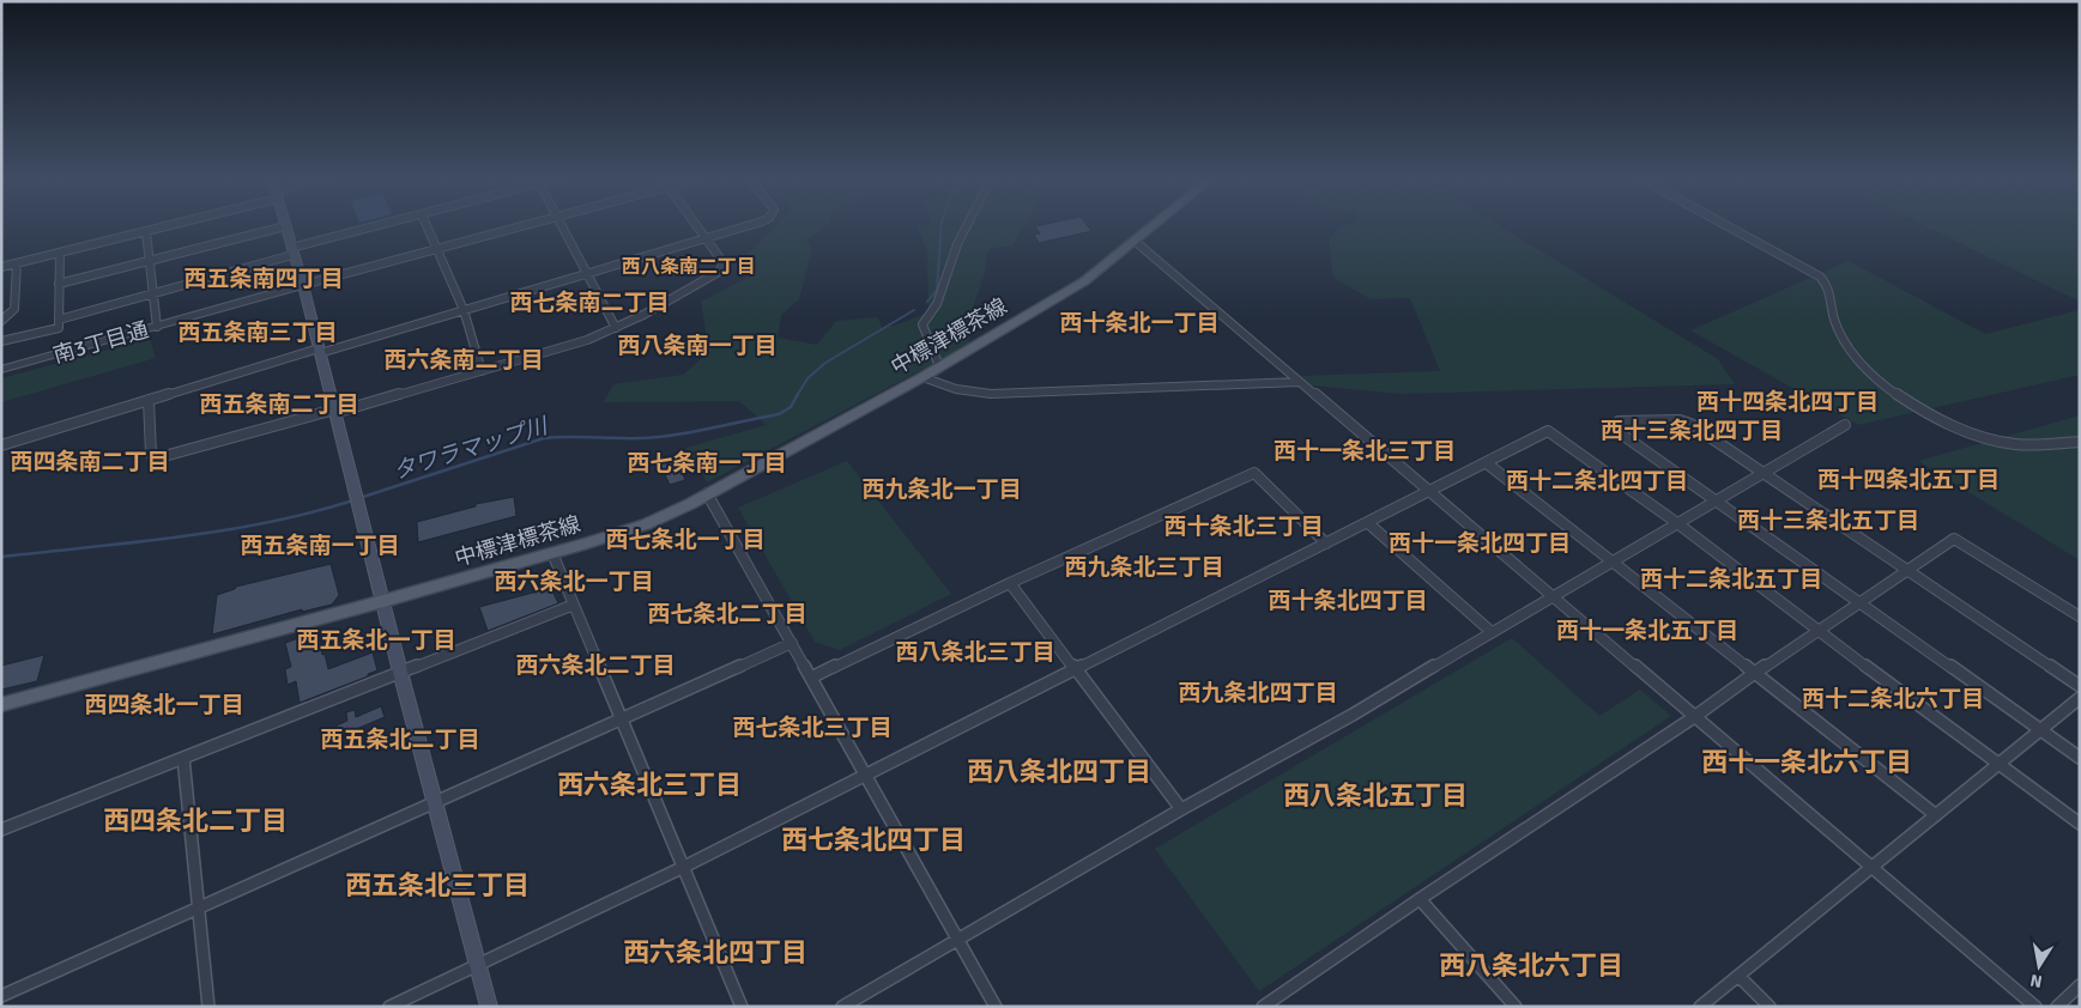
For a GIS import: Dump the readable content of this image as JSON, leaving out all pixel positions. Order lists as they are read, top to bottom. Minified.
{"streets":{"main road":["中標津標茶線"],"street":["南3丁目通"]},"districts":["西八条南二丁目","西五条南四丁目","西七条南二丁目","西十条北一丁目","西五条南三丁目","西八条南一丁目","西六条南二丁目","西十四条北四丁目","西五条南二丁目","西十三条北四丁目","西十一条北三丁目","西四条南二丁目","西七条南一丁目","西十四条北五丁目","西十二条北四丁目","西九条北一丁目","西十三条北五丁目","西十条北三丁目","西七条北一丁目","西十一条北四丁目","西五条南一丁目","西九条北三丁目","西十二条北五丁目","西六条北一丁目","西十条北四丁目","西七条北二丁目","西十一条北五丁目","西五条北一丁目","西八条北三丁目","西六条北二丁目","西九条北四丁目","西十二条北六丁目","西四条北一丁目","西七条北三丁目","西五条北二丁目","西十一条北六丁目","西八条北四丁目","西六条北三丁目","西八条北五丁目","西四条北二丁目","西七条北四丁目","西五条北三丁目","西六条北四丁目","西八条北六丁目"],"water":["タワラマップ川"],"north":"bottom"}
